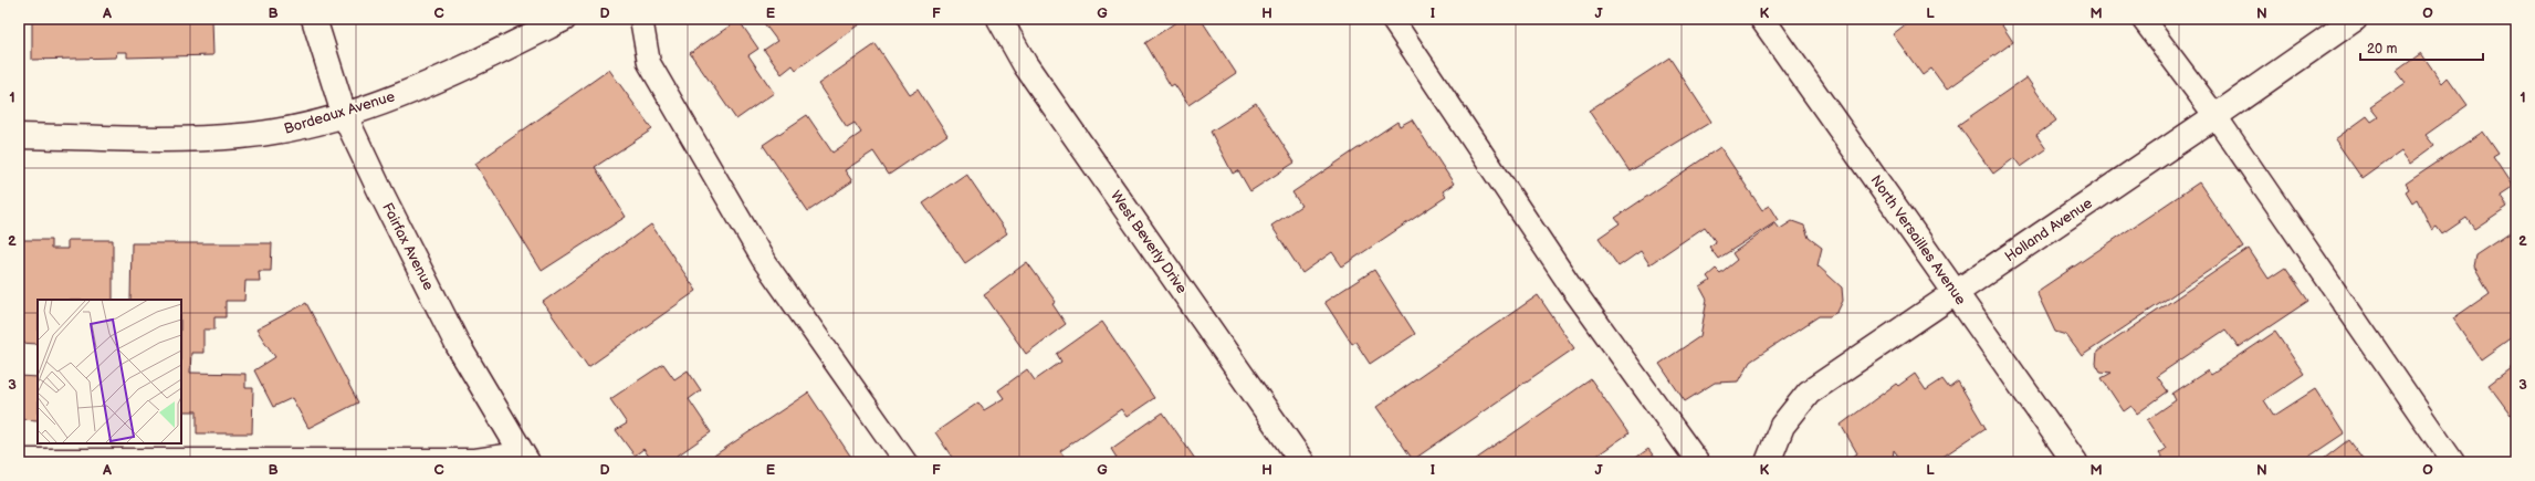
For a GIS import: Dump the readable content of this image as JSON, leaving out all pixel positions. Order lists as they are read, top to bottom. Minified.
{"streets":{"street":["Bordeaux Avenue","Holland Avenue","North Versailles Avenue","West Beverly Drive","Fairfax Avenue"]},"crossings":[["Bordeaux Avenue","Fairfax Avenue"],["Holland Avenue","North Versailles Avenue"]],"scale_bar":"20 m","grid":{"columns":["A","B","C","D","E","F","G","H","I","J","K","L","M","N","O"],"rows":["1","2","3"]}}
